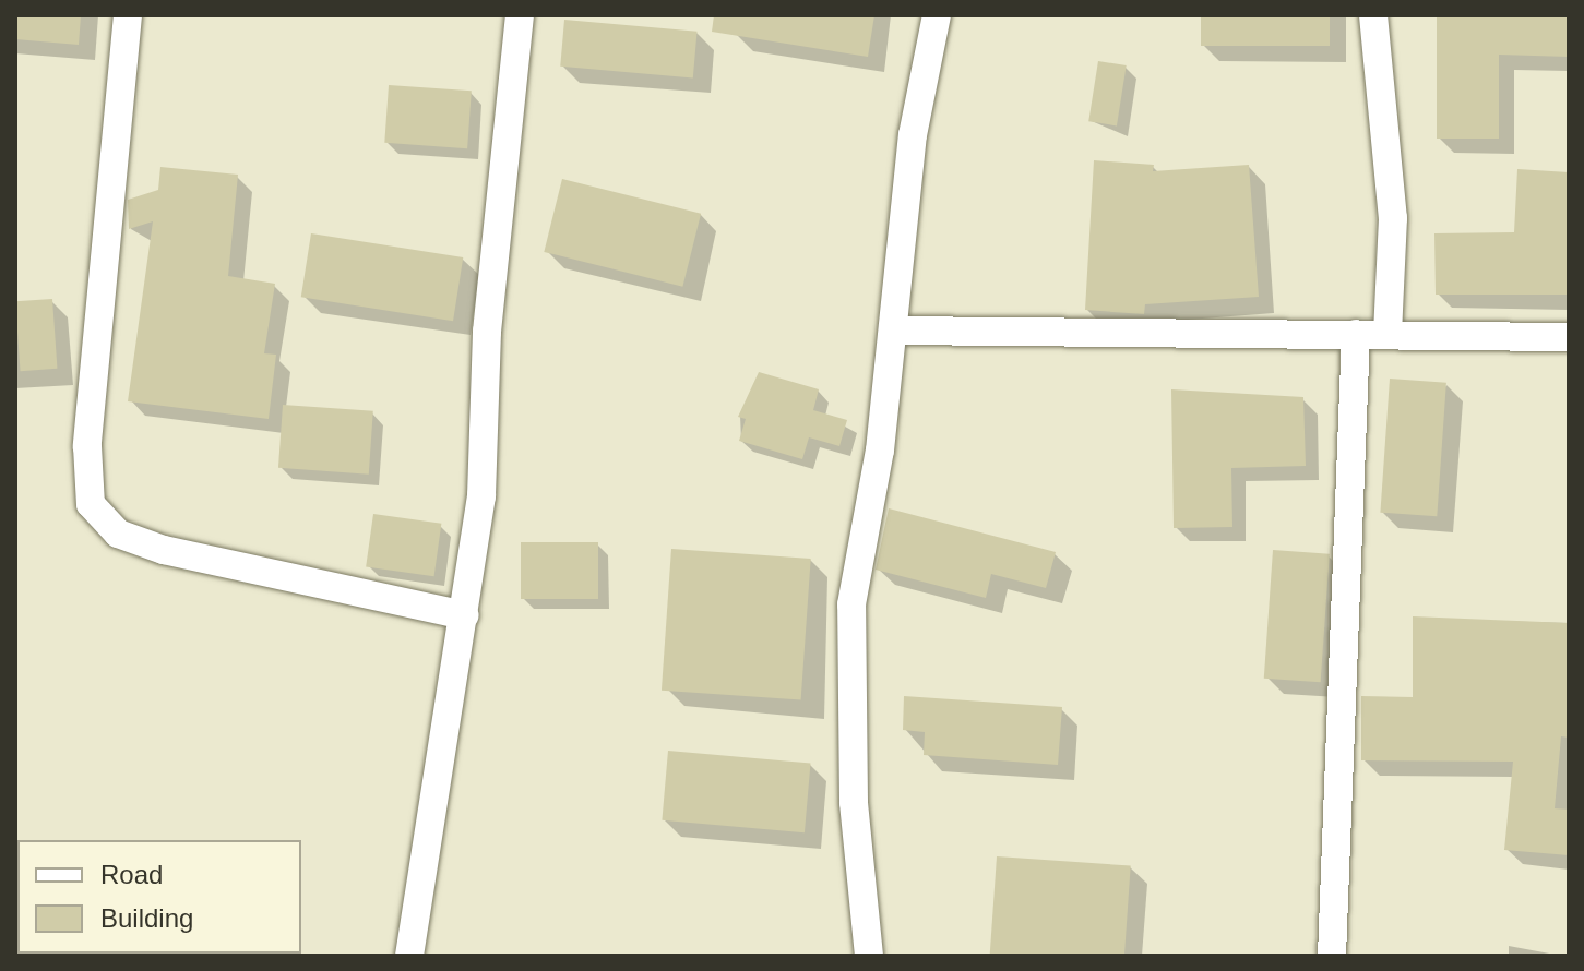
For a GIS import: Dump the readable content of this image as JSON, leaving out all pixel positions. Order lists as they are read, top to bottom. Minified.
{"legend":["Road","Building"]}
